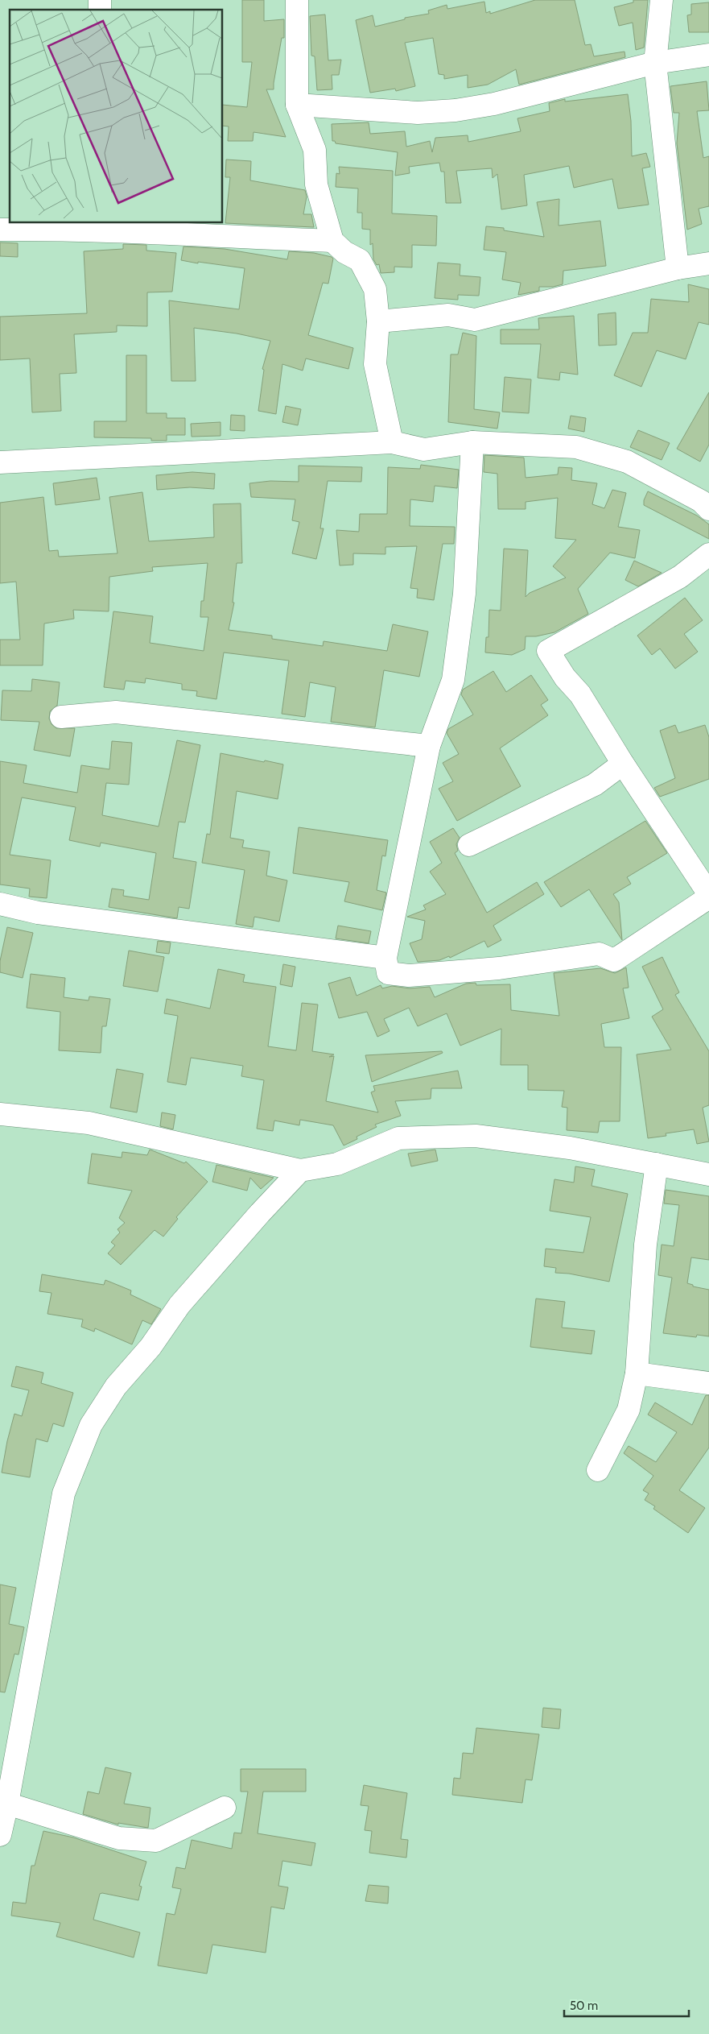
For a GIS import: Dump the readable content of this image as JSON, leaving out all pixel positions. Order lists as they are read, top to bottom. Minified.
{"scale_bar":"50 m"}
